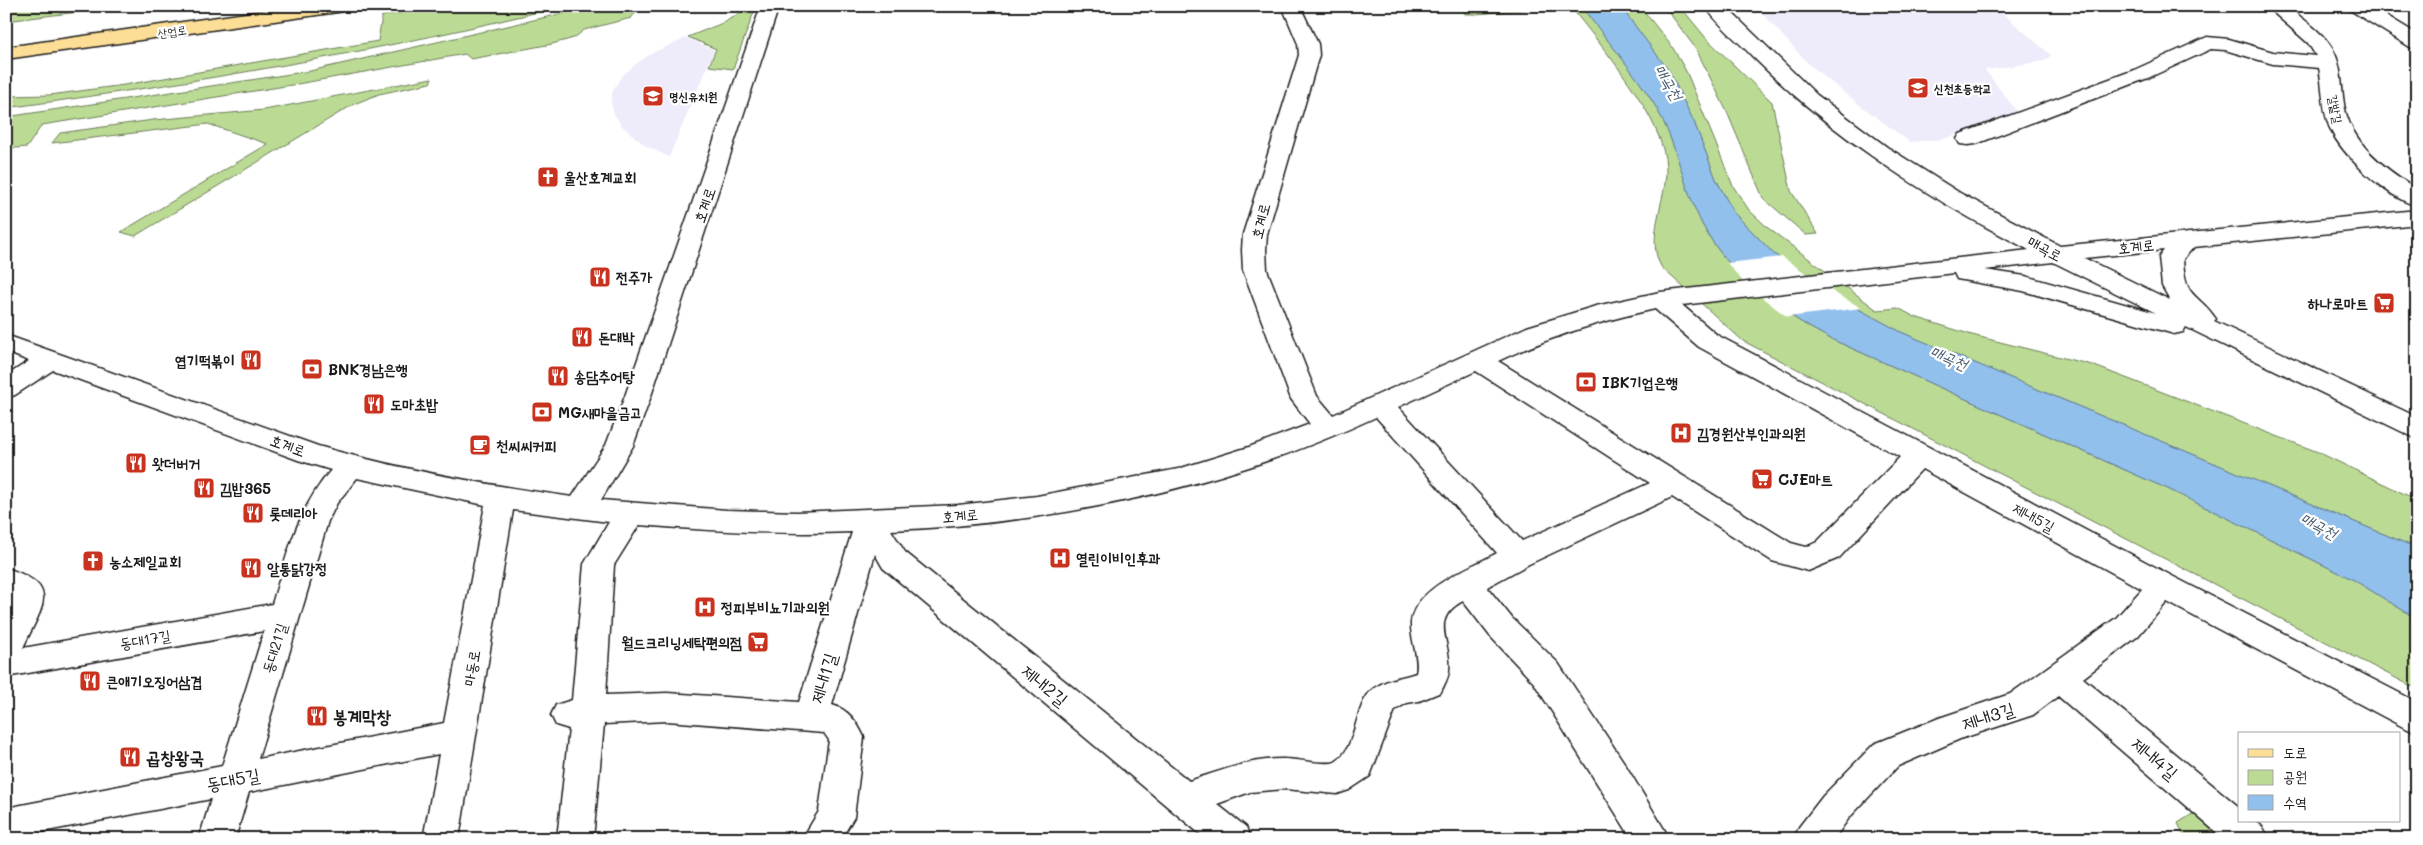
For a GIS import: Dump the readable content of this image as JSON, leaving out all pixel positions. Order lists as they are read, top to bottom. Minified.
{"streets":{"main road":["산업로"],"street":["갈밭길","호계로","매곡로","제내5길","동대17길","동대21길","마동로","제내1길","제내2길","제내3길","제내4길","동대5길"]},"crossings":[["호계로","매곡로"],["호계로","제내5길"],["호계로","동대21길"],["호계로","마동로"],["호계로","제내1길"],["호계로","제내2길"],["제내5길","제내3길"],["동대17길","동대21길"],["동대21길","동대5길"],["마동로","동대5길"],["제내1길","제내2길"],["제내3길","제내4길"]],"water":["매곡천"],"places":{"school or university":["신천초등학교","명신유치원"],"church":["울산호계교회","농소제일교회"],"restaurant":["전주가","돈대박","엽기떡볶이","송담추어탕","도마초밥","왓더버거","김밥365","롯데리아","알통닭강정","큰애기오징어삼겹","봉계막창","곱창왕국"],"supermarket":["하나로마트","CJE마트","월드크리닝세탁편의점"],"bank":["BNK경남은행","IBK기업은행","MG새마을금고"],"hospital":["김경원산부인과의원","열린이비인후과","정피부비뇨기과의원"],"cafe":["천씨씨커피"]},"legend":["도로","공원","수역"]}
